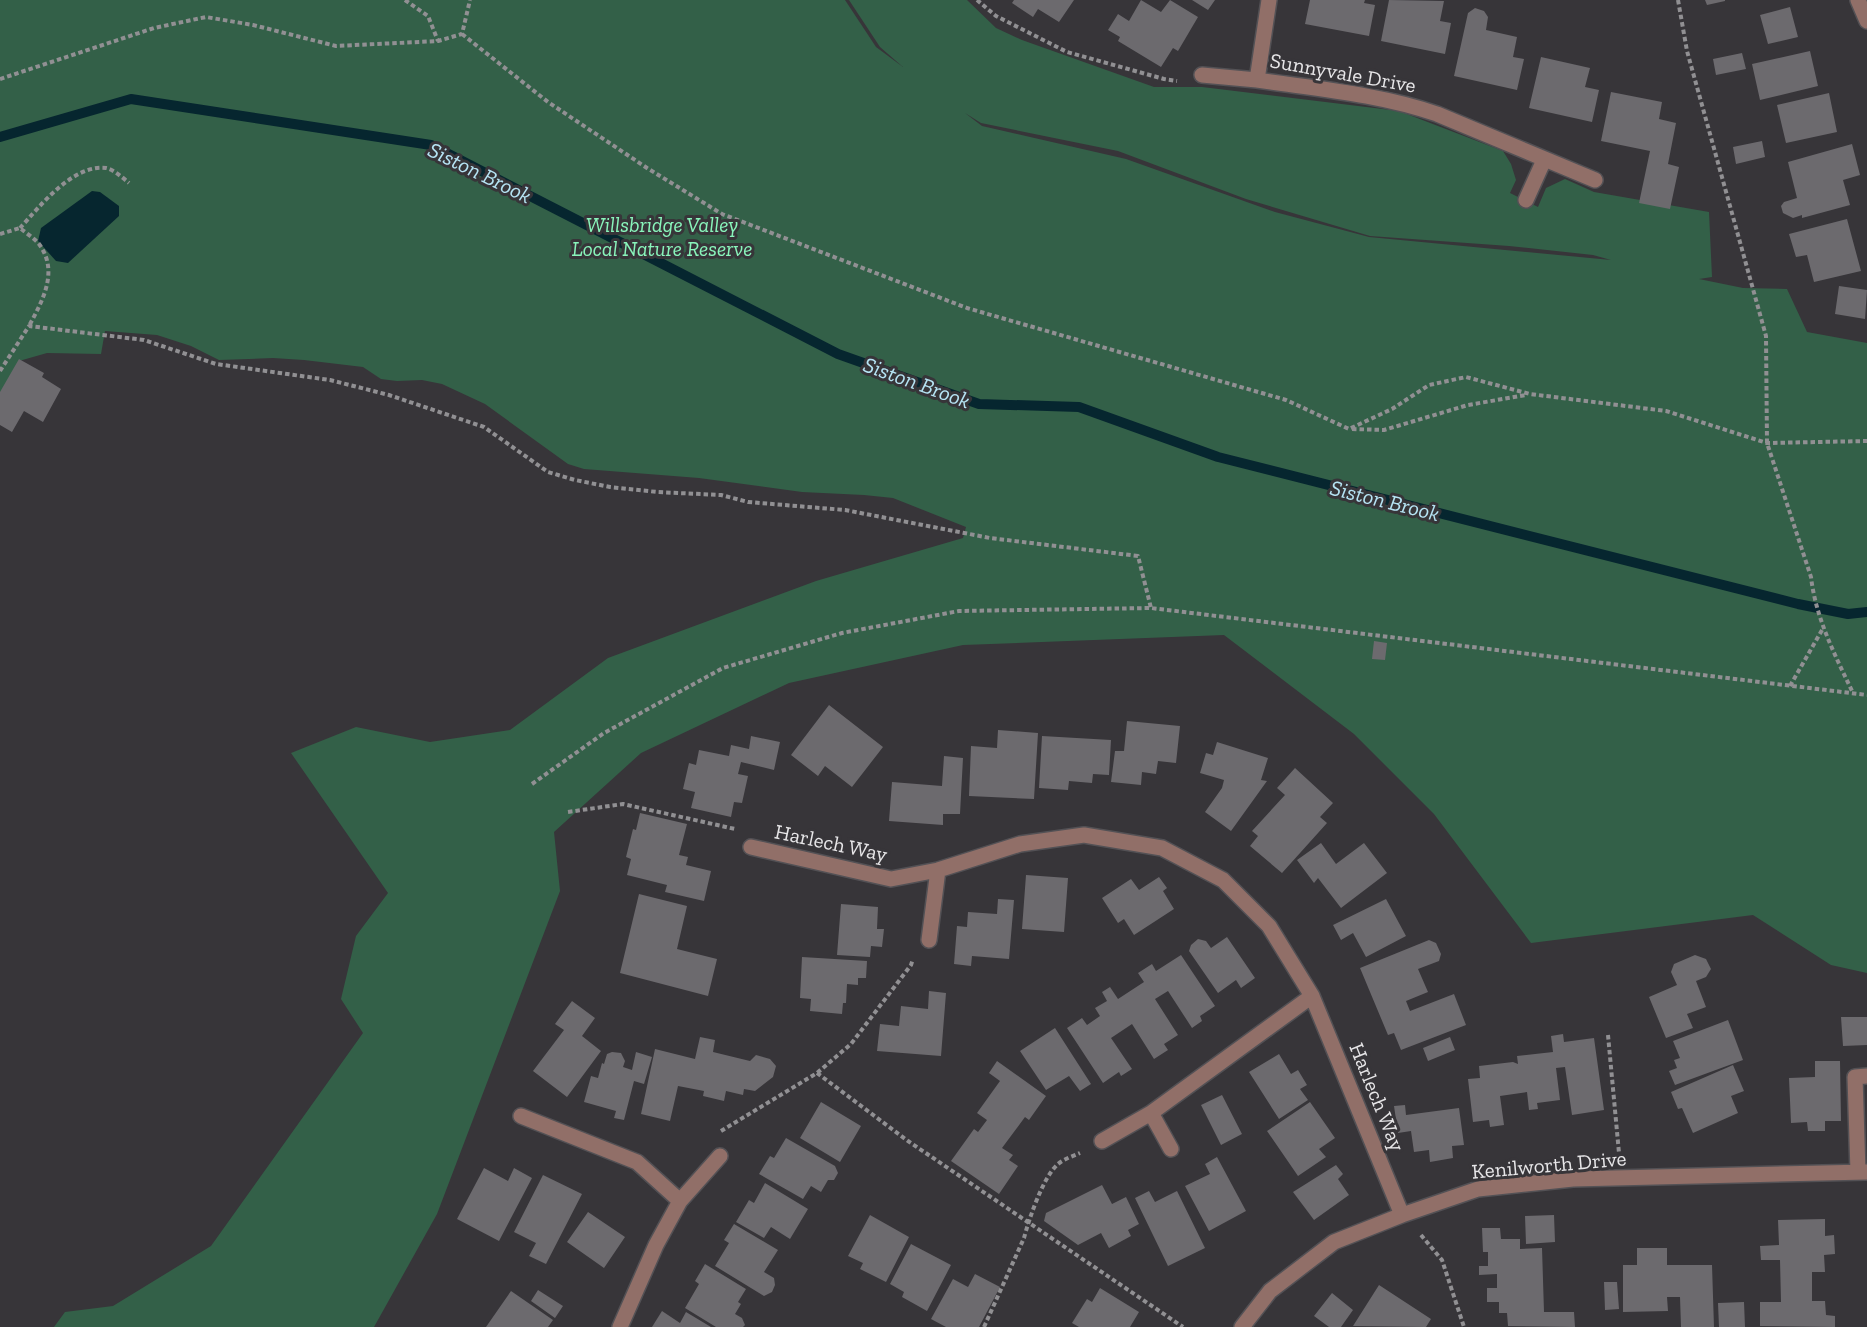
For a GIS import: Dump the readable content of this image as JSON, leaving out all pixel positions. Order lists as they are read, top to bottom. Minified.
{"streets":{"street":["Sunnyvale Drive","Harlech Way","Kenilworth Drive"]},"crossings":[["Harlech Way","Kenilworth Drive"]],"water":["Siston Brook"],"parks":["Willsbridge Valley Local Nature Reserve"]}
